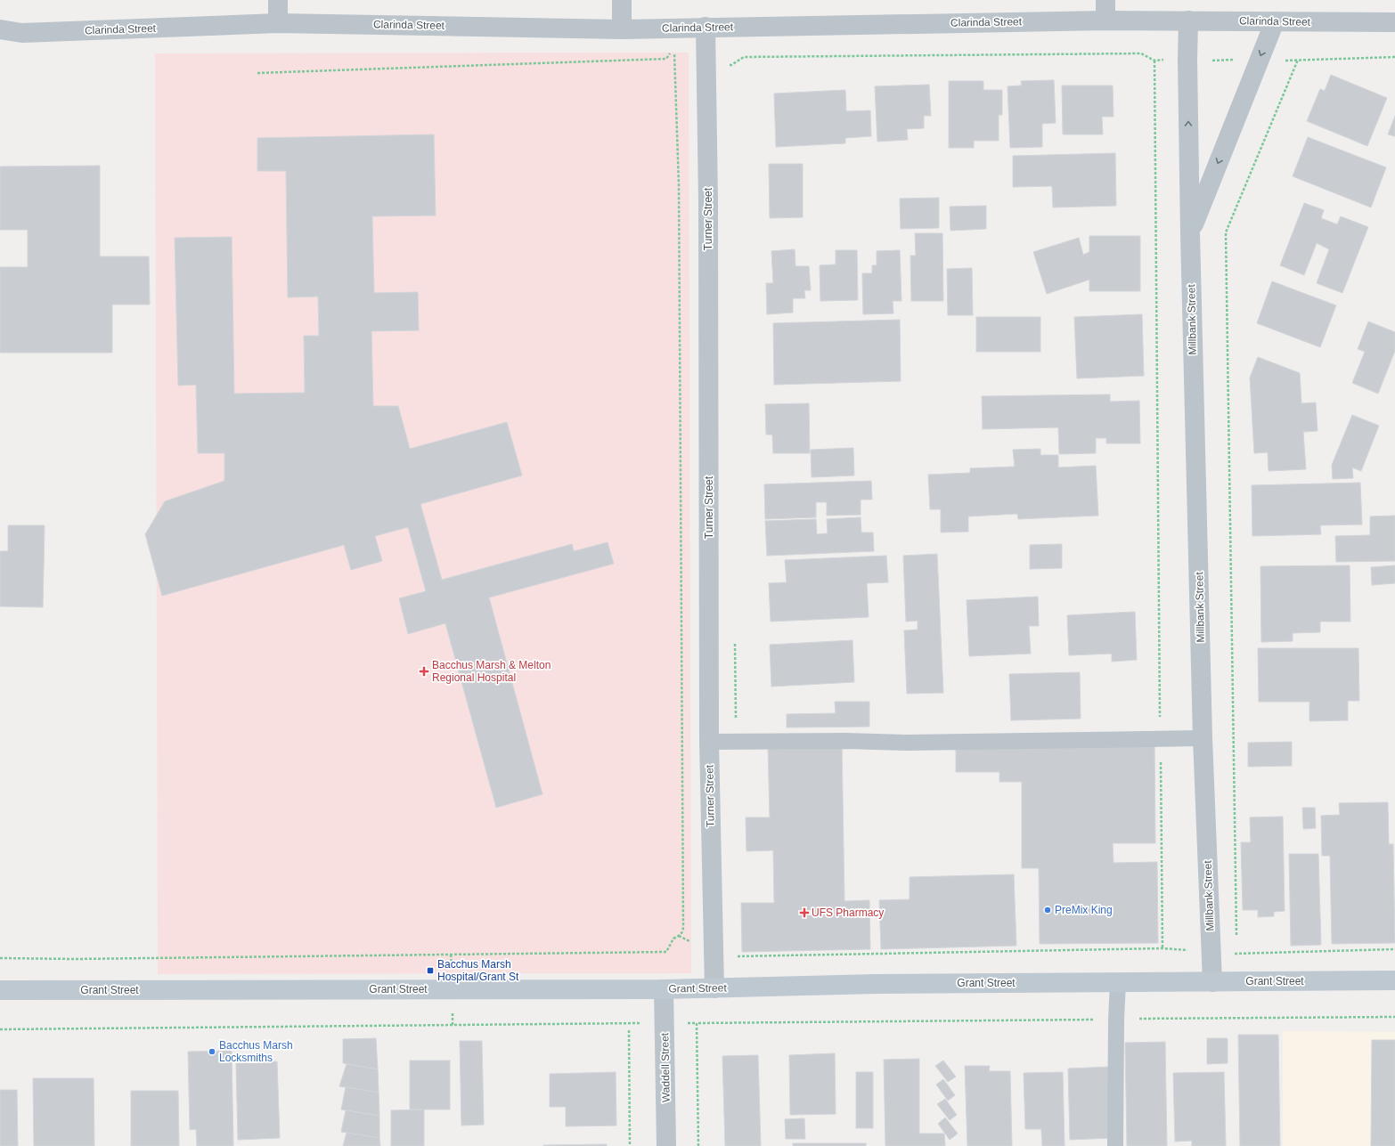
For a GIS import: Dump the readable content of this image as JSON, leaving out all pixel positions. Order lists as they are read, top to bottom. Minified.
{"streets":{"main road":["Grant Street"],"street":["Clarinda Street","Turner Street","Millbank Street","Waddell Street"]},"crossings":[["Clarinda Street","Turner Street"],["Clarinda Street","Millbank Street"],["Turner Street","Grant Street"],["Millbank Street","Grant Street"],["Grant Street","Waddell Street"]],"places":{"health":["Bacchus Marsh & Melton Regional Hospital","UFS Pharmacy"],"other":["PreMix King","Bacchus Marsh Locksmiths"],"transit":["Bacchus Marsh Hospital/Grant St"]}}
